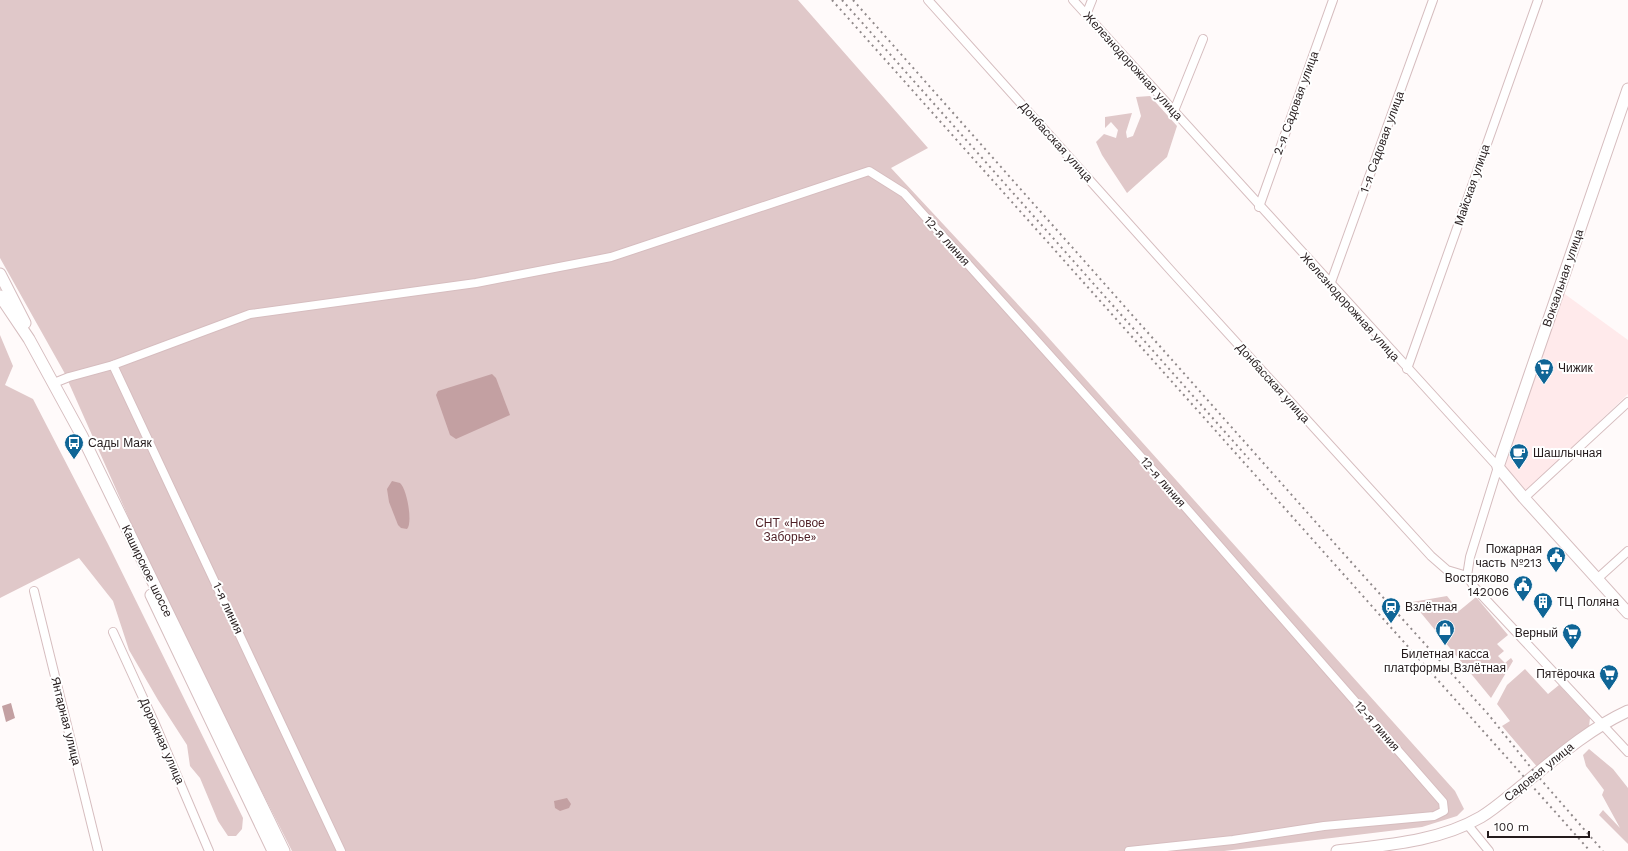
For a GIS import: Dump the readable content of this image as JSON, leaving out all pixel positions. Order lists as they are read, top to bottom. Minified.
{"streets":{"main road":["Железнодорожная улица","Вокзальная улица","Каширское шоссе","Садовая улица"],"street":["2-я Садовая улица","Донбасская улица","1-я Садовая улица","Майская улица","12-я линия","1-я линия","Янтарная улица","Дорожная улица"]},"crossings":[["Железнодорожная улица","2-я Садовая улица"],["Железнодорожная улица","1-я Садовая улица"],["Железнодорожная улица","Майская улица"],["Железнодорожная улица","Вокзальная улица"],["12-я линия","1-я линия"]],"parks":["СНТ «Новое Заборье»"],"places":{"supermarket":["Чижик","Верный","Пятёрочка"],"bus stop":["Сады Маяк"],"cafe":["Шашлычная"],"public building":["Пожарная часть №213","Востряково 142006"],"building":["ТЦ Поляна"],"station":["Взлётная"],"shop":["Билетная касса платформы Взлётная"]},"scale_bar":"100 m"}
